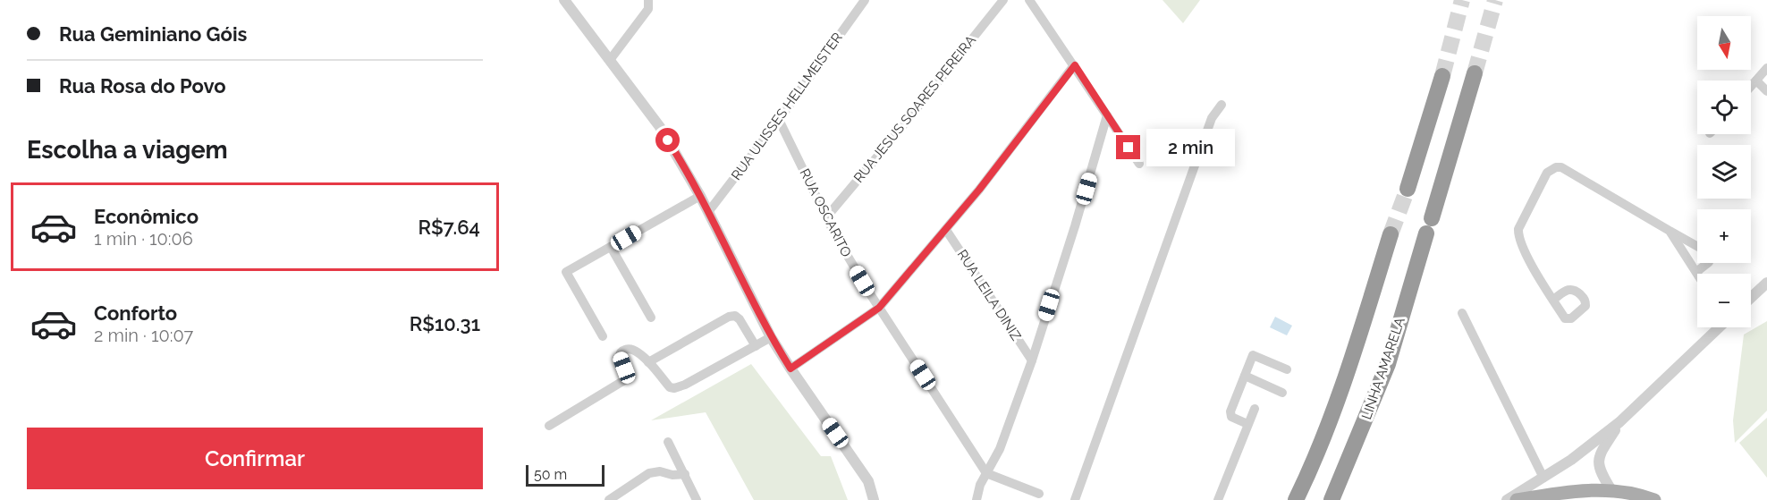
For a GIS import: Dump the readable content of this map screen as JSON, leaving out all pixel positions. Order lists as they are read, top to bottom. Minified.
{"streets":{"highway":["LINHA AMARELA"],"street":["RUA ULISSES HELLMEISTER","RUA JESUS SOARES PEREIRA","RUA OSCARITO","RUA LEILA DINIZ"]},"crossings":[["RUA ULISSES HELLMEISTER","RUA OSCARITO"],["RUA JESUS SOARES PEREIRA","RUA OSCARITO"]],"scale_bar":"50 m","north":"bottom","page":{"banner":["Rua Geminiano Góis","Rua Rosa do Povo"],"map_buttons":["+","−"],"heading":"Escolha a viagem","bubble":"2 min","list":[{"name":"Econômico","note":"1 min · 10:06","value":"R$7.64"},{"name":"Conforto","note":"2 min · 10:07","value":"R$10.31"}],"buttons":"Confirmar","scale":"50 m"}}
